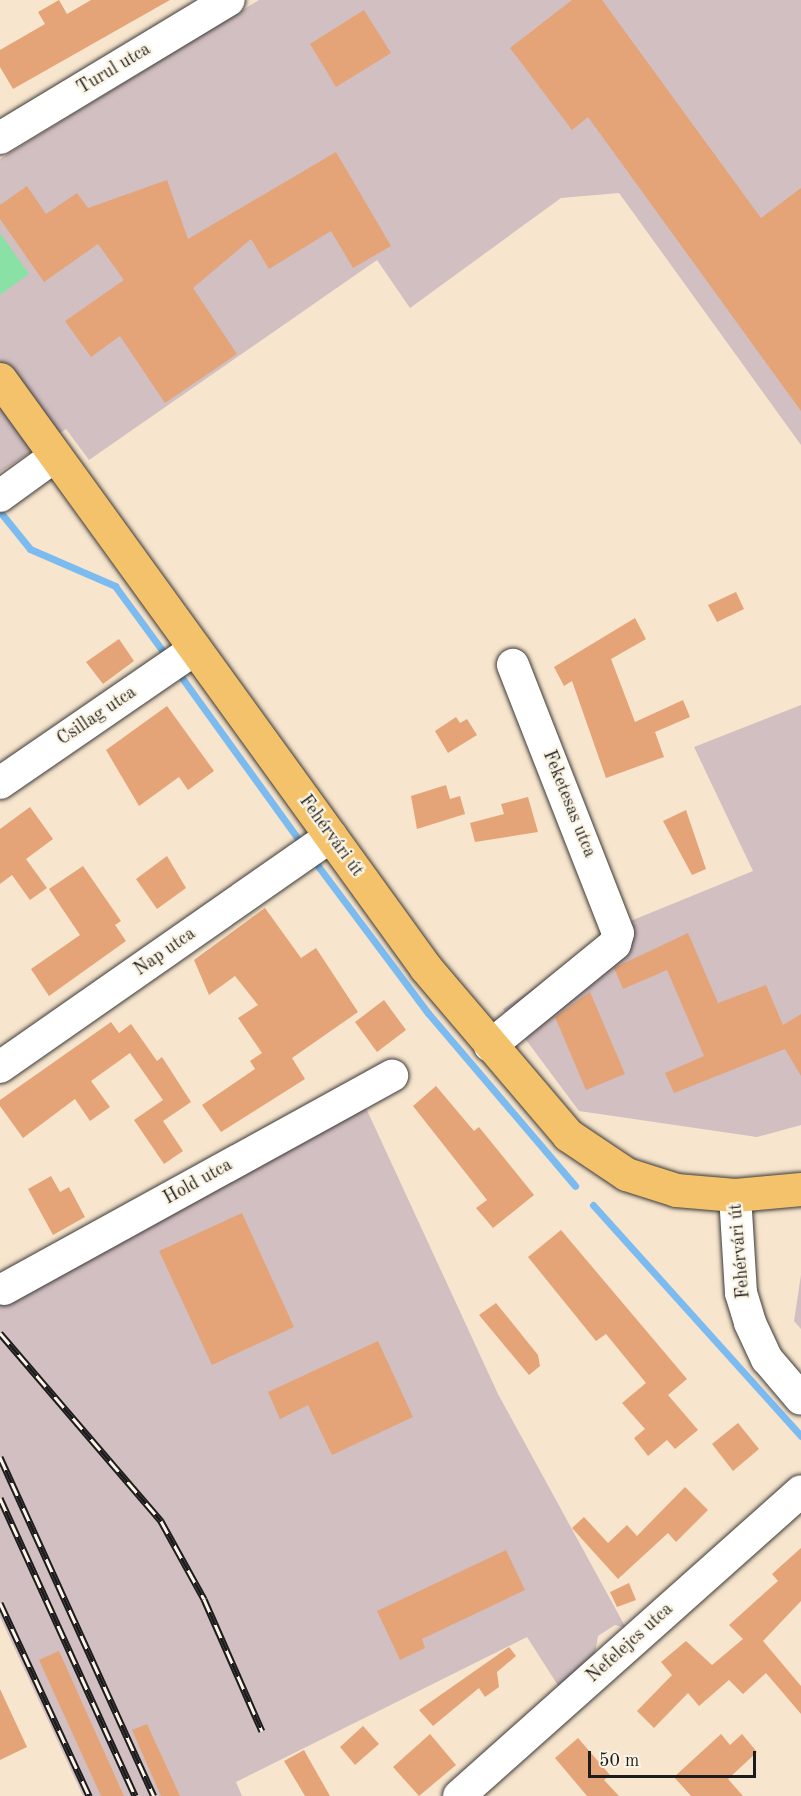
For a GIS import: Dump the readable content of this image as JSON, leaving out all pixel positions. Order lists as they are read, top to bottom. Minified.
{"streets":{"main road":["Fehérvári út"],"street":["Turul utca","Csillag utca","Feketesas utca","Nap utca","Hold utca","Nefelejcs utca"]},"crossings":[["Csillag utca","Fehérvári út"],["Feketesas utca","Fehérvári út"],["Fehérvári út","Nap utca"]],"scale_bar":"50 m"}
